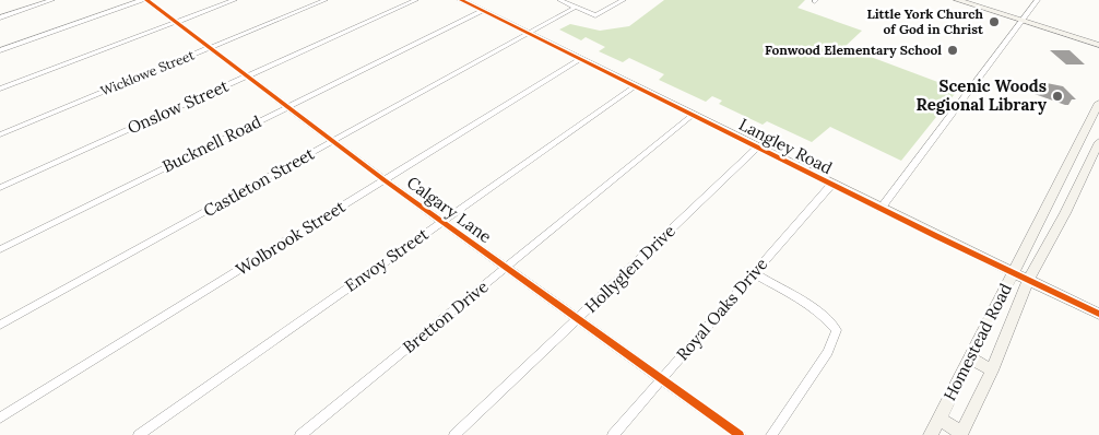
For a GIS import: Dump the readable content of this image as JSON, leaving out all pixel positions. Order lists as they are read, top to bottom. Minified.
{"streets":{"main road":["Langley Road","Homestead Road"],"street":["Wicklowe Street","Onslow Street","Bucknell Road","Castleton Street","Calgary Lane","Wolbrook Street","Envoy Street","Hollyglen Drive","Royal Oaks Drive","Bretton Drive"]},"crossings":[["Wicklowe Street","Calgary Lane"],["Onslow Street","Calgary Lane"],["Bucknell Road","Langley Road"],["Bucknell Road","Calgary Lane"],["Langley Road","Castleton Street"],["Langley Road","Wolbrook Street"],["Langley Road","Envoy Street"],["Langley Road","Hollyglen Drive"],["Langley Road","Royal Oaks Drive"],["Langley Road","Bretton Drive"],["Langley Road","Homestead Road"],["Castleton Street","Calgary Lane"],["Calgary Lane","Wolbrook Street"],["Calgary Lane","Envoy Street"],["Calgary Lane","Hollyglen Drive"],["Calgary Lane","Royal Oaks Drive"],["Calgary Lane","Bretton Drive"]],"places":["Little York Church of God in Christ","Fonwood Elementary School","Scenic Woods Regional Library"]}
